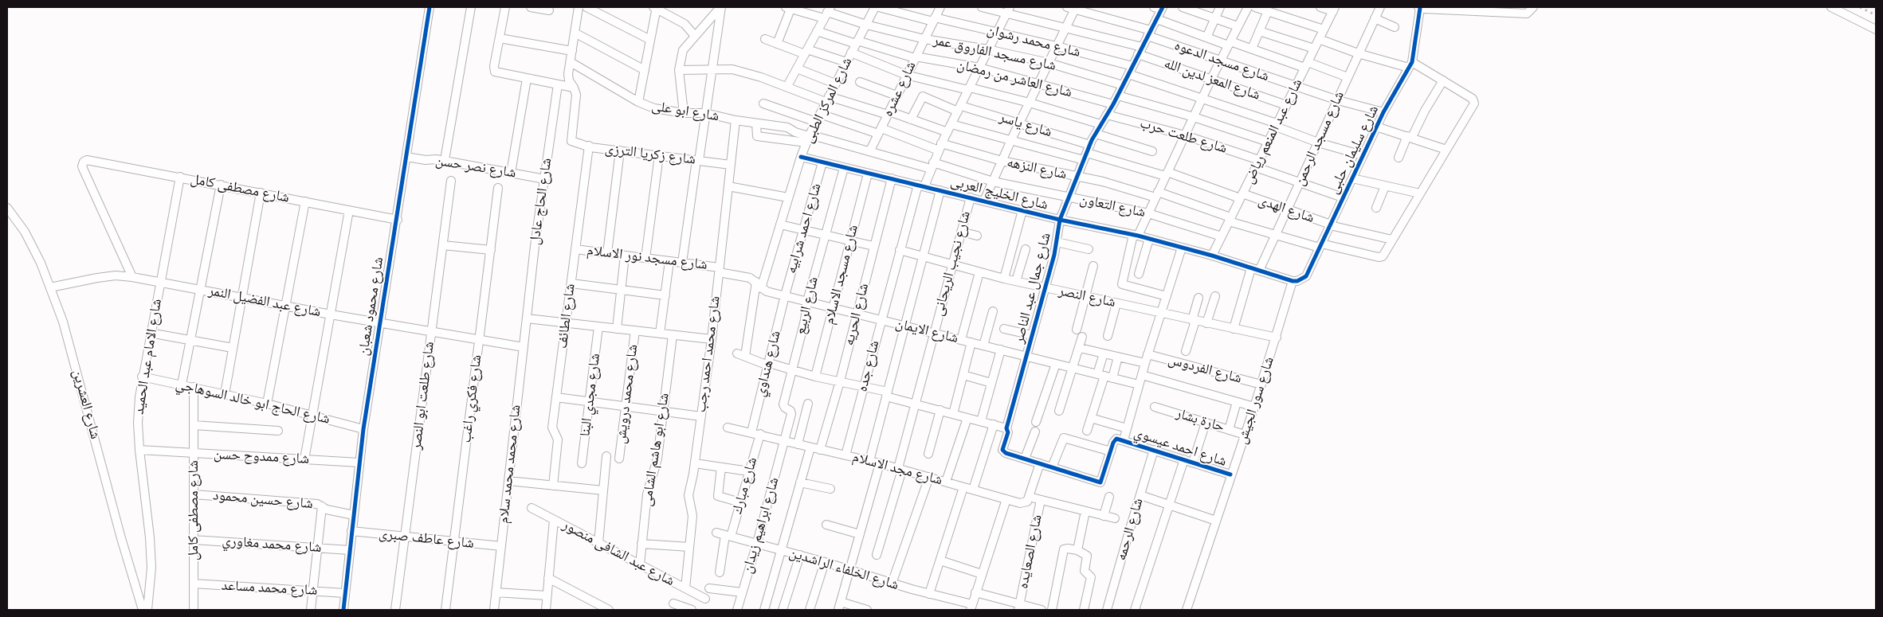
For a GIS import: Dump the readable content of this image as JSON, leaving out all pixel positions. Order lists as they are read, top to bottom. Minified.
{"streets":{"street":["شارع محمد رشوان","شارع مسجد الفاروق عمر","شارع مسجد الدعوه","شارع العاشر من رمضان","شارع المعز لدين الله","شارع عشره","شارع المركز الطبى","شارع ابو على","شارع ياسر","شارع عبد المنعم رياض","شارع طلعت حرب","شارع مسجد الرحمن","شارع سليمان حلبى","شارع زكريا الترزى","شارع نصر حسن","شارع النزهه","شارع مصطفى كامل","شارع الخليج العربى","شارع الحاج عادل","شارع التعاون","شارع الهدى","شارع احمد شرابيه","شارع مسجد نور الاسلام","شارع نجيب الريحانى","شارع مسجد الاسلام","شارع جمال عبد الناصر","شارع النصر","شارع عبد الفضيل النمر","شارع الربيع","شارع محمود شعبان","شارع الحريه","شارع الطائف","شارع الايمان","شارع محمد احمد رجب","شارع الامام عبد الحميد","شارع هنداوي","شارع جده","شارع الفردوس","شارع محمد درويش","شارع مجدي البنا","شارع طلعت ابو النصر","شارع فكري راغب","شارع سور الجيش","شارع الحاج ابو خالد السوهاجي","شارع العشرين","حارة بشار","شارع احمد عيسوي","شارع ابو هاشم الشامى","شارع ممدوح حسن","شارع محمد محمد سلام","شارع مجد الاسلام","شارع مبارك","شارع حسين محمود","شارع ابراهيم زيدان","شارع الرحمه","شارع عاطف صبرى","شارع محمد مغاوري","شارع الصعايده","شارع عبد الشافى منصور","شارع الخلفاء الراشدين","شارع محمد مساعد"]},"crossings":[["شارع محمد رشوان","شارع عشره"],["شارع محمد رشوان","شارع عبد المنعم رياض"],["شارع محمد رشوان","شارع مسجد الرحمن"],["شارع محمد رشوان","شارع سليمان حلبى"],["شارع محمد رشوان","شارع نجيب الريحانى"],["شارع محمد رشوان","شارع جمال عبد الناصر"],["شارع محمد رشوان","شارع جده"],["شارع مسجد الفاروق عمر","شارع عشره"],["شارع مسجد الفاروق عمر","شارع المركز الطبى"],["شارع مسجد الفاروق عمر","شارع نجيب الريحانى"],["شارع مسجد الفاروق عمر","شارع جمال عبد الناصر"],["شارع مسجد الفاروق عمر","شارع جده"],["شارع مسجد الدعوه","شارع عبد المنعم رياض"],["شارع مسجد الدعوه","شارع مسجد الرحمن"],["شارع مسجد الدعوه","شارع سليمان حلبى"],["شارع مسجد الدعوه","شارع نجيب الريحانى"],["شارع مسجد الدعوه","شارع جمال عبد الناصر"],["شارع العاشر من رمضان","شارع عشره"],["شارع العاشر من رمضان","شارع المركز الطبى"],["شارع العاشر من رمضان","شارع نجيب الريحانى"],["شارع العاشر من رمضان","شارع جمال عبد الناصر"],["شارع العاشر من رمضان","شارع جده"],["شارع المعز لدين الله","شارع عبد المنعم رياض"],["شارع المعز لدين الله","شارع نجيب الريحانى"],["شارع المعز لدين الله","شارع جمال عبد الناصر"],["شارع المعز لدين الله","شارع جده"],["شارع عشره","شارع النزهه"],["شارع عشره","شارع التعاون"],["شارع المركز الطبى","شارع ابو على"],["شارع المركز الطبى","شارع النزهه"],["شارع المركز الطبى","شارع الخليج العربى"],["شارع المركز الطبى","شارع التعاون"],["شارع المركز الطبى","شارع الايمان"],["شارع المركز الطبى","شارع هنداوي"],["شارع ابو على","شارع التعاون"],["شارع ابو على","شارع محمد احمد رجب"],["شارع ياسر","شارع الهدى"],["شارع ياسر","شارع نجيب الريحانى"],["شارع ياسر","شارع جمال عبد الناصر"],["شارع ياسر","شارع جده"],["شارع عبد المنعم رياض","شارع طلعت حرب"],["شارع عبد المنعم رياض","شارع النزهه"],["شارع عبد المنعم رياض","شارع الخليج العربى"],["شارع عبد المنعم رياض","شارع التعاون"],["شارع عبد المنعم رياض","شارع الهدى"],["شارع طلعت حرب","شارع مسجد الرحمن"],["شارع طلعت حرب","شارع سليمان حلبى"],["شارع طلعت حرب","شارع جمال عبد الناصر"],["شارع مسجد الرحمن","شارع النزهه"],["شارع مسجد الرحمن","شارع الخليج العربى"],["شارع مسجد الرحمن","شارع الهدى"],["شارع مسجد الرحمن","شارع النصر"],["شارع سليمان حلبى","شارع النزهه"],["شارع سليمان حلبى","شارع الخليج العربى"],["شارع سليمان حلبى","شارع الهدى"],["شارع سليمان حلبى","شارع سور الجيش"],["شارع زكريا الترزى","شارع الطائف"],["شارع زكريا الترزى","شارع محمد احمد رجب"],["شارع نصر حسن","شارع الحاج عادل"],["شارع نصر حسن","شارع محمود شعبان"],["شارع النزهه","شارع الهدى"],["شارع النزهه","شارع نجيب الريحانى"],["شارع النزهه","شارع جمال عبد الناصر"],["شارع النزهه","شارع جده"],["شارع مصطفى كامل","شارع عبد الفضيل النمر"],["شارع مصطفى كامل","شارع محمود شعبان"],["شارع مصطفى كامل","شارع الامام عبد الحميد"],["شارع مصطفى كامل","شارع الحاج ابو خالد السوهاجي"],["شارع مصطفى كامل","شارع ممدوح حسن"],["شارع مصطفى كامل","شارع حسين محمود"],["شارع مصطفى كامل","شارع محمد مغاوري"],["شارع مصطفى كامل","شارع محمد مساعد"],["شارع الخليج العربى","شارع احمد شرابيه"],["شارع الخليج العربى","شارع نجيب الريحانى"],["شارع الخليج العربى","شارع مسجد الاسلام"],["شارع الخليج العربى","شارع جمال عبد الناصر"],["شارع الخليج العربى","شارع الربيع"],["شارع الخليج العربى","شارع الحريه"],["شارع الخليج العربى","شارع جده"],["شارع الخليج العربى","شارع سور الجيش"],["شارع الحاج عادل","شارع محمد محمد سلام"],["شارع التعاون","شارع نجيب الريحانى"],["شارع التعاون","شارع جمال عبد الناصر"],["شارع التعاون","شارع جده"],["شارع الهدى","شارع نجيب الريحانى"],["شارع الهدى","شارع جمال عبد الناصر"],["شارع الهدى","شارع جده"],["شارع احمد شرابيه","شارع الايمان"],["شارع احمد شرابيه","شارع هنداوي"],["شارع مسجد نور الاسلام","شارع الطائف"],["شارع مسجد نور الاسلام","شارع الايمان"],["شارع مسجد نور الاسلام","شارع محمد احمد رجب"],["شارع نجيب الريحانى","شارع النصر"],["شارع نجيب الريحانى","شارع الايمان"],["شارع نجيب الريحانى","شارع مجد الاسلام"],["شارع مسجد الاسلام","شارع الايمان"],["شارع جمال عبد الناصر","شارع النصر"],["شارع جمال عبد الناصر","شارع الايمان"],["شارع النصر","شارع جده"],["شارع النصر","شارع سور الجيش"],["شارع عبد الفضيل النمر","شارع محمود شعبان"],["شارع عبد الفضيل النمر","شارع الامام عبد الحميد"],["شارع عبد الفضيل النمر","شارع طلعت ابو النصر"],["شارع عبد الفضيل النمر","شارع فكري راغب"],["شارع عبد الفضيل النمر","شارع العشرين"],["شارع عبد الفضيل النمر","شارع محمد محمد سلام"],["شارع الربيع","شارع الايمان"],["شارع الربيع","شارع مجد الاسلام"],["شارع الربيع","شارع ابراهيم زيدان"],["شارع محمود شعبان","شارع الحاج ابو خالد السوهاجي"],["شارع محمود شعبان","شارع ممدوح حسن"],["شارع محمود شعبان","شارع حسين محمود"],["شارع محمود شعبان","شارع عاطف صبرى"],["شارع محمود شعبان","شارع محمد مغاوري"],["شارع محمود شعبان","شارع محمد مساعد"],["شارع الحريه","شارع الايمان"],["شارع الحريه","شارع مجد الاسلام"],["شارع الايمان","شارع محمد احمد رجب"],["شارع الايمان","شارع هنداوي"],["شارع الايمان","شارع جده"],["شارع محمد احمد رجب","شارع عبد الشافى منصور"],["شارع الامام عبد الحميد","شارع الحاج ابو خالد السوهاجي"],["شارع الامام عبد الحميد","شارع ممدوح حسن"],["شارع هنداوي","شارع مجد الاسلام"],["شارع جده","شارع مجد الاسلام"],["شارع الفردوس","شارع سور الجيش"],["شارع طلعت ابو النصر","شارع عاطف صبرى"],["شارع فكري راغب","شارع عاطف صبرى"],["شارع سور الجيش","حارة بشار"],["شارع سور الجيش","شارع احمد عيسوي"],["شارع احمد عيسوي","شارع الرحمه"],["شارع ابو هاشم الشامى","شارع عبد الشافى منصور"],["شارع محمد محمد سلام","شارع عاطف صبرى"],["شارع مجد الاسلام","شارع مبارك"],["شارع مجد الاسلام","شارع ابراهيم زيدان"],["شارع مبارك","شارع الخلفاء الراشدين"],["شارع ابراهيم زيدان","شارع الخلفاء الراشدين"]]}
